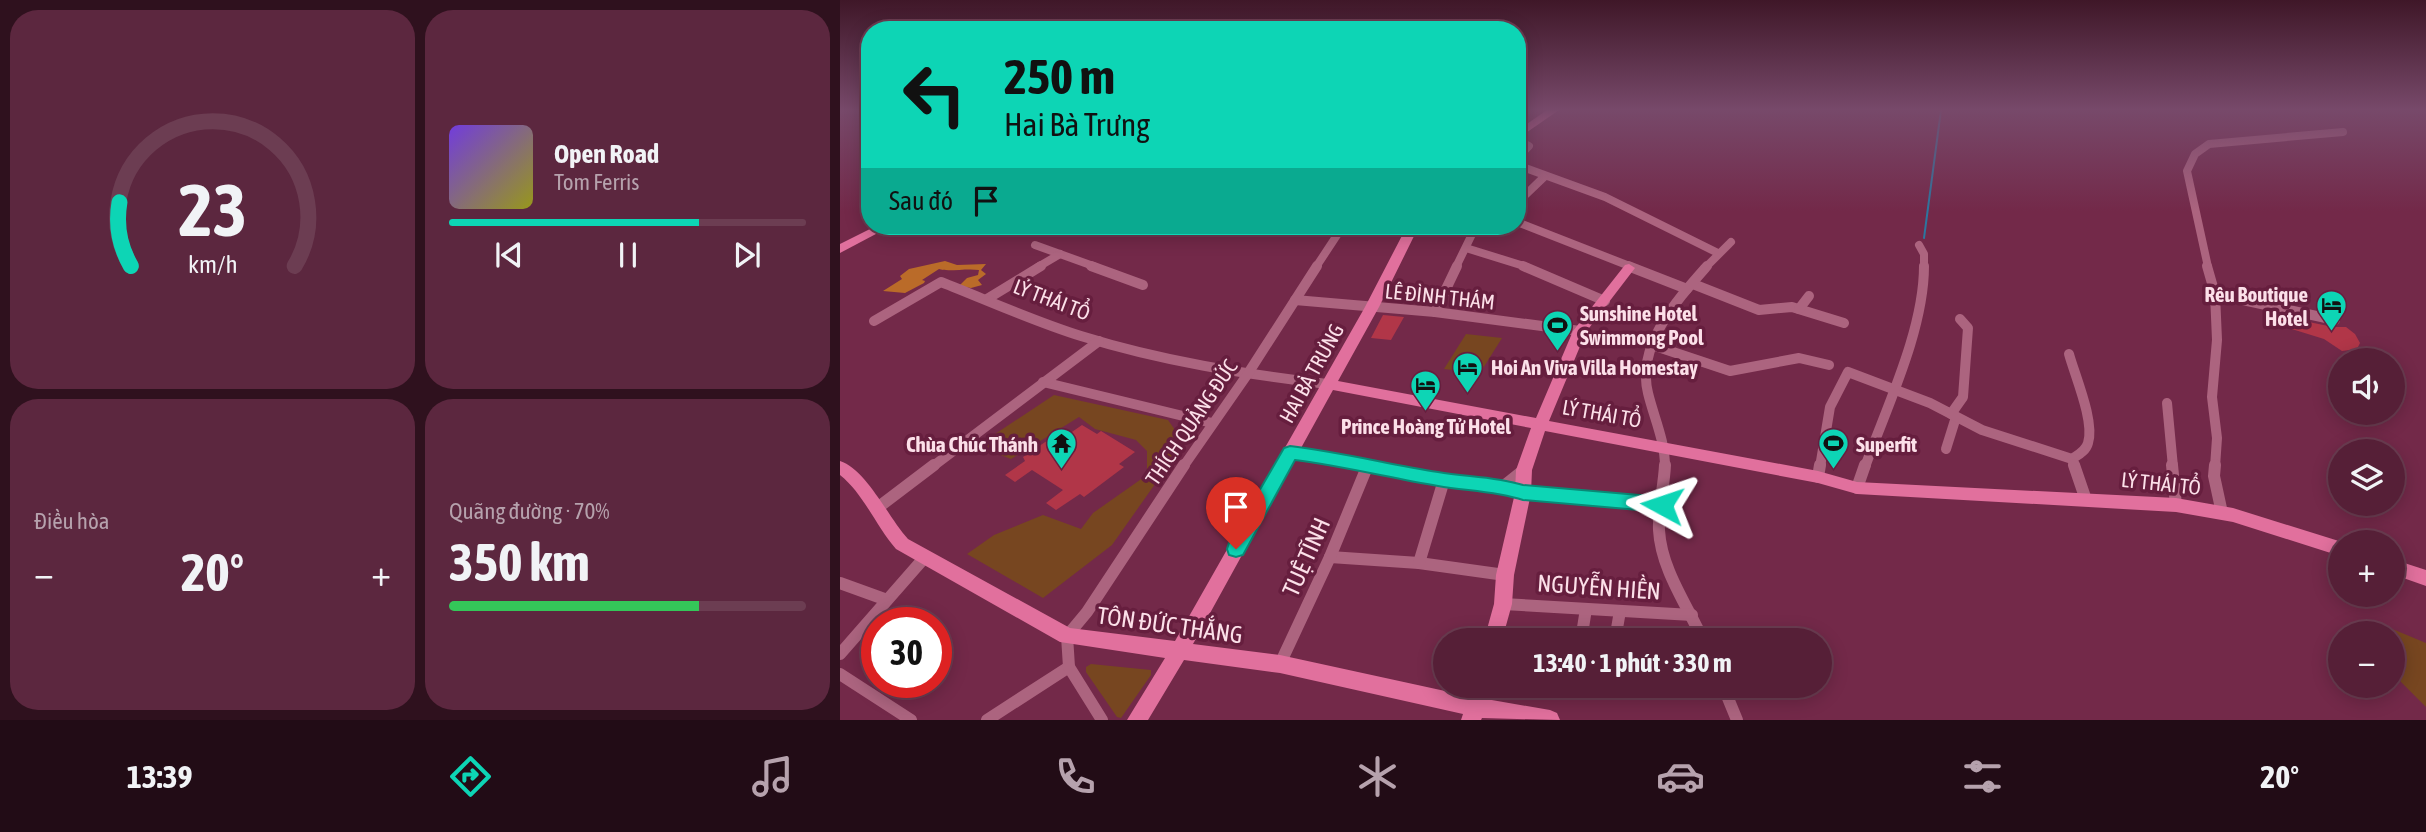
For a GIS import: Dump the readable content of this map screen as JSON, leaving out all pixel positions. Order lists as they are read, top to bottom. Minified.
{"streets":{"street":["LÊ ĐÌNH THÁM","LÝ THÁI TỔ","HAI BÀ TRƯNG","THÍCH QUẢNG ĐỨC","TUỆ TĨNH","NGUYỄN HIỀN","TÔN ĐỨC THẮNG"]},"crossings":[["LÊ ĐÌNH THÁM","HAI BÀ TRƯNG"],["LÊ ĐÌNH THÁM","THÍCH QUẢNG ĐỨC"],["LÝ THÁI TỔ","HAI BÀ TRƯNG"],["LÝ THÁI TỔ","THÍCH QUẢNG ĐỨC"],["HAI BÀ TRƯNG","TÔN ĐỨC THẮNG"],["THÍCH QUẢNG ĐỨC","TÔN ĐỨC THẮNG"],["TUỆ TĨNH","TÔN ĐỨC THẮNG"]],"places":{"hotel":["Rêu Boutique Hotel","Hoi An Viva Villa Homestay","Prince Hoàng Tử Hotel"],"sports":["Sunshine Hotel Swimmong Pool","Superfit"],"temple":["Chùa Chúc Thánh"]},"page":{"turn":["250 m","Hai Bà Trưng"],"song":["Open Road","Tom Ferris"],"then":"Sau đó","map_buttons":["+","−"],"tile":["Điều hòa",["Quãng đường · 70%","350 km"]],"heat":["−","20°","+"],"limit":"30","trip":"13:40 · 1 phút · 330 m","tabs":["13:39","20°"],"gauge":["23","km/h"]}}
